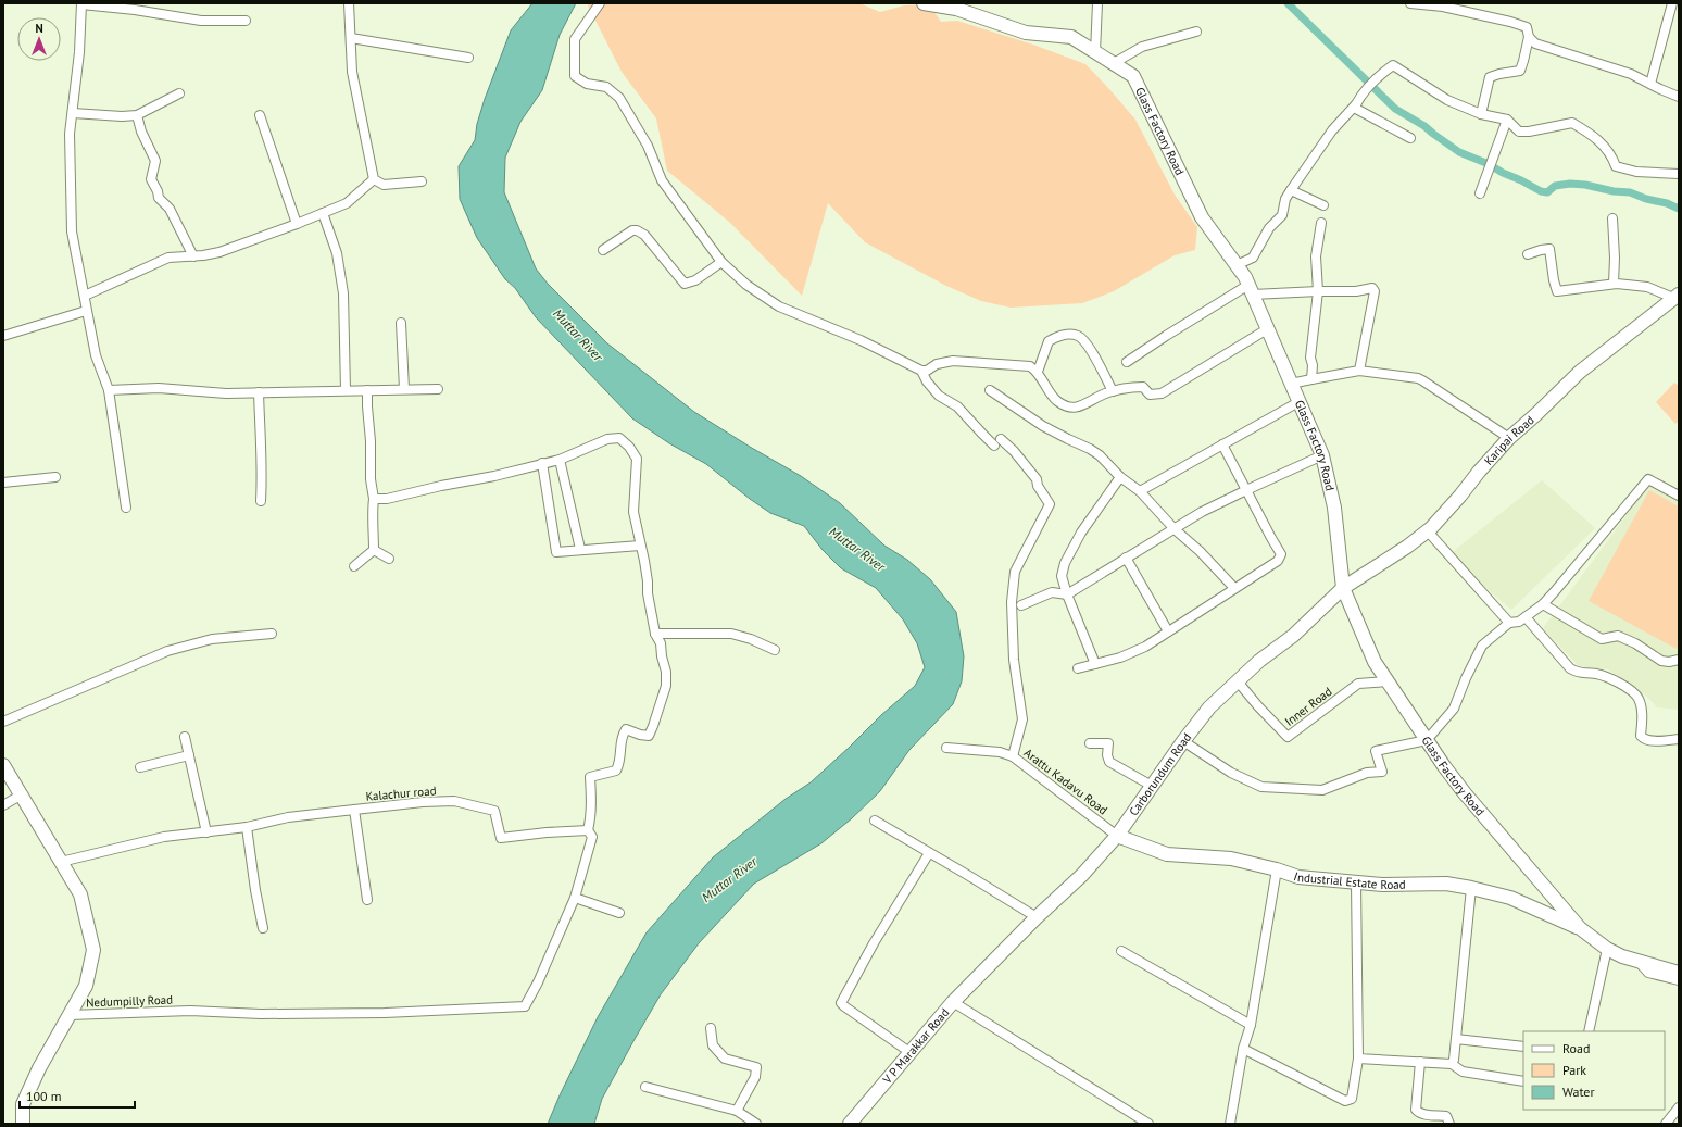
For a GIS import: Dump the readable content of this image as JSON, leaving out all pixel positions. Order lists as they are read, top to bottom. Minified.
{"streets":{"main road":["Glass Factory Road","Karipai Road","Carborundum Road","Industrial Estate Road","V P Marakkar Road"],"street":["Inner Road","Arattu Kadavu Road","Kalachur road","Nedumpilly Road"]},"crossings":[["Glass Factory Road","Karipai Road"],["Glass Factory Road","Inner Road"],["Glass Factory Road","Carborundum Road"],["Glass Factory Road","Industrial Estate Road"],["Karipai Road","Carborundum Road"],["Inner Road","Carborundum Road"],["Carborundum Road","Arattu Kadavu Road"],["Carborundum Road","Industrial Estate Road"],["Carborundum Road","V P Marakkar Road"],["Arattu Kadavu Road","Industrial Estate Road"]],"water":["Muttar River"],"legend":["Road","Park","Water"],"scale_bar":"100 m","north":"top"}
